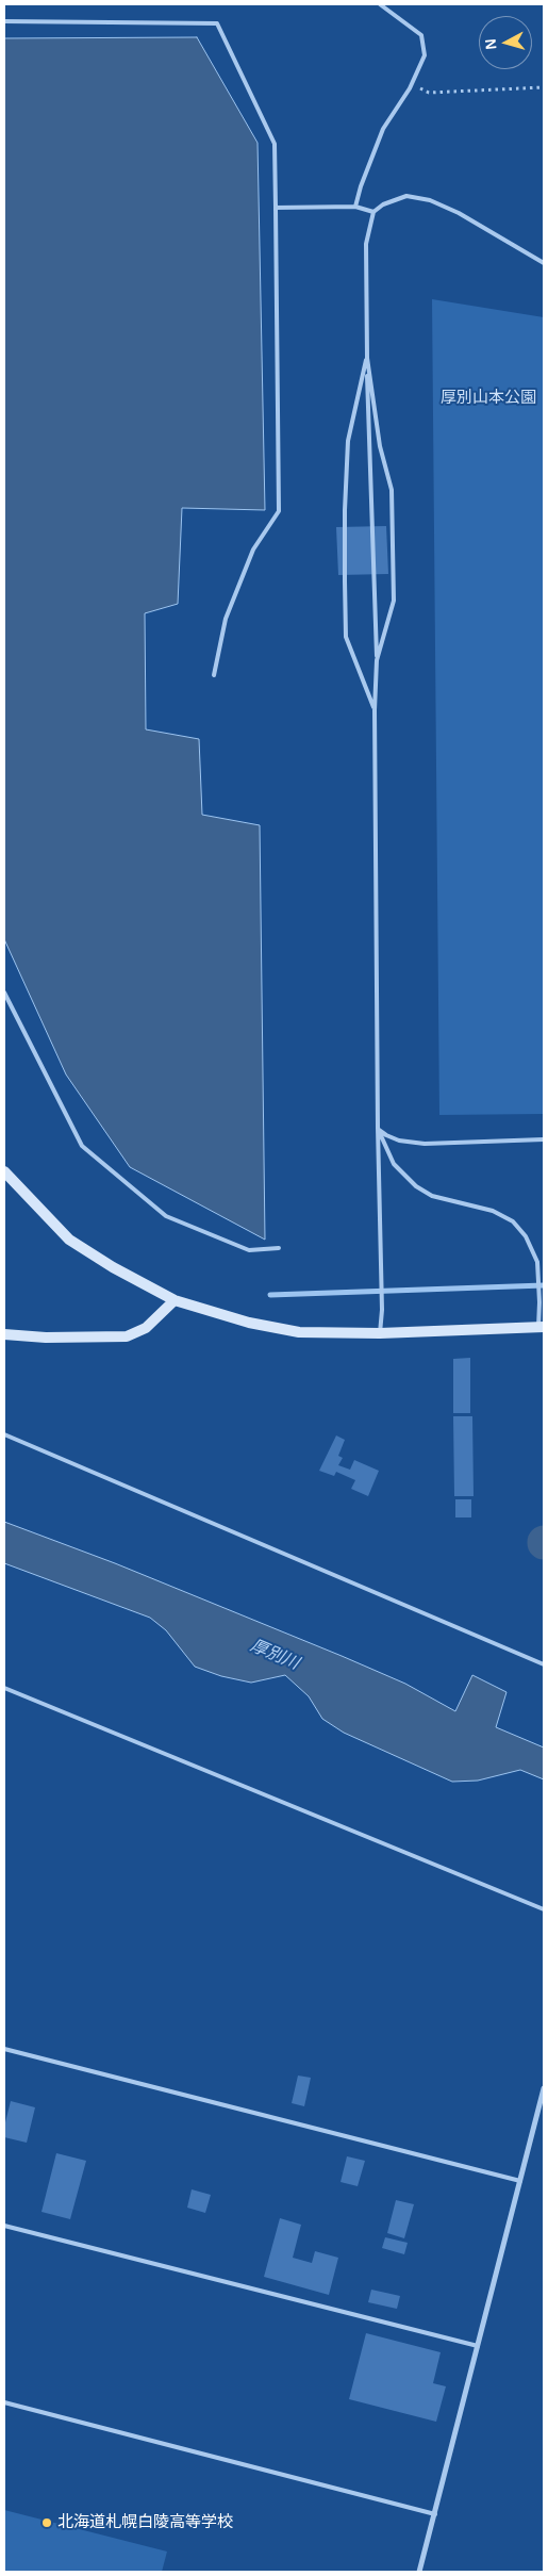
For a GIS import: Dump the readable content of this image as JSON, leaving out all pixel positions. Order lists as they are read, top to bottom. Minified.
{"water":["厚別川"],"parks":["厚別山本公園"],"places":["北海道札幌白陵高等学校"],"north":"left"}
